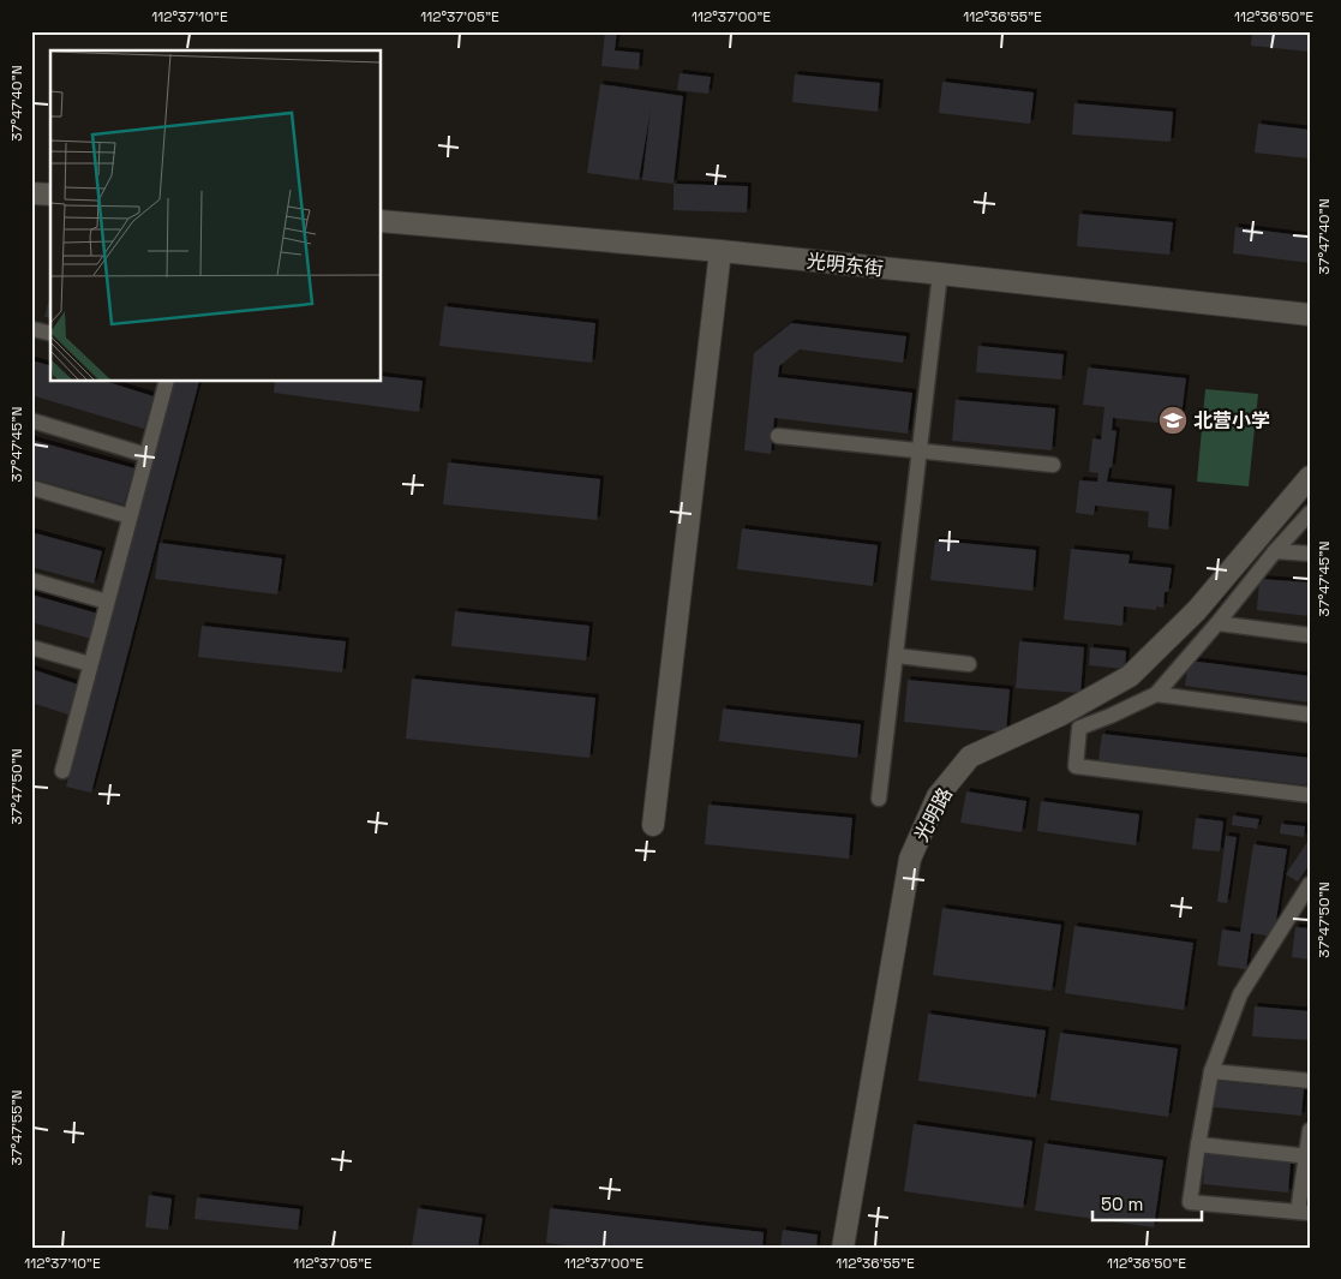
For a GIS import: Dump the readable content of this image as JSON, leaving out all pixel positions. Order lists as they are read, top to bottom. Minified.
{"streets":{"street":["光明东街","光明路"]},"places":{"school or university":["北营小学"]},"scale_bar":"50 m","coordinates":["112°37'10\"E","112°37'05\"E","112°37'00\"E","112°36'55\"E","112°36'50\"E","37°47'40\"N","37°47'45\"N","37°47'50\"N","37°47'55\"N"]}
